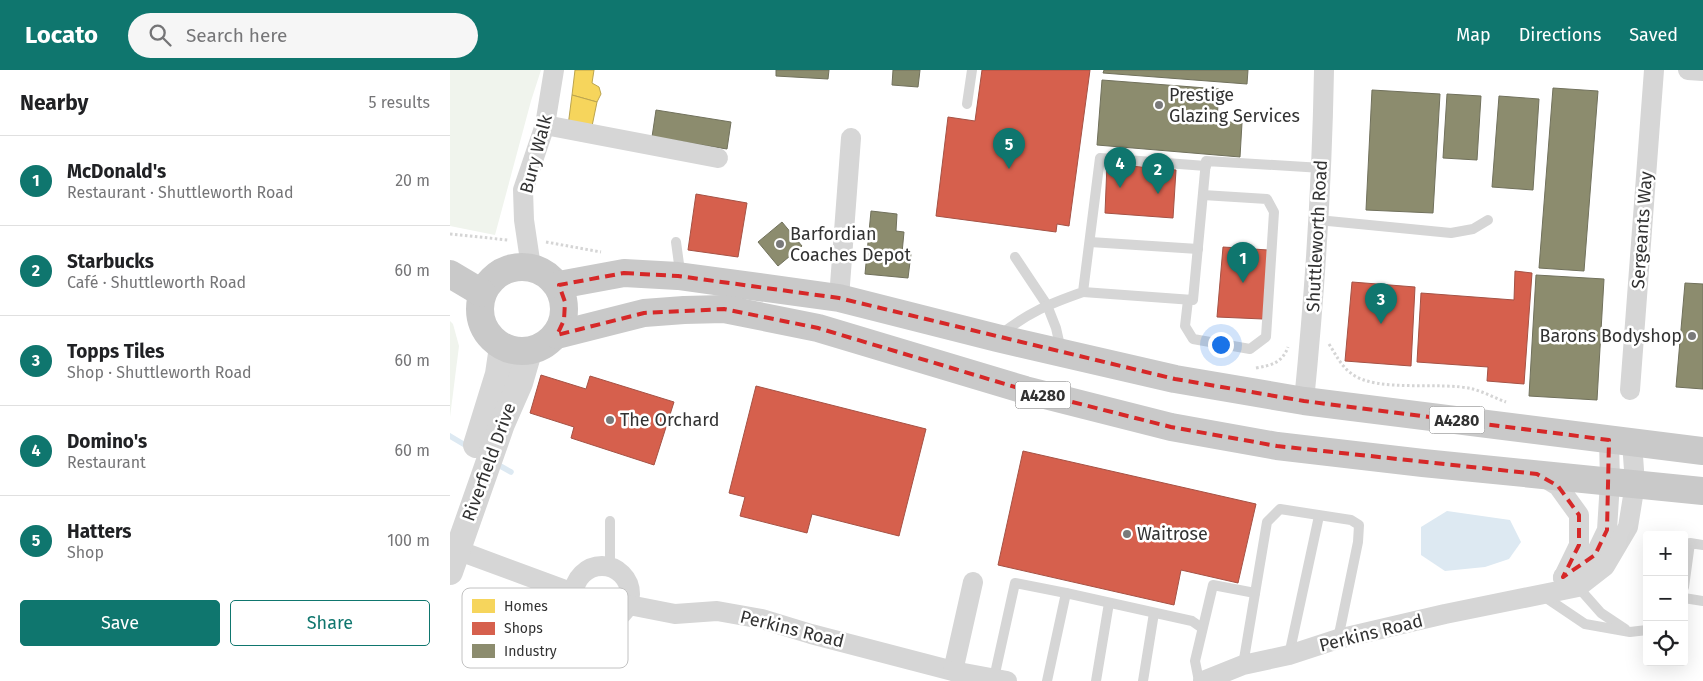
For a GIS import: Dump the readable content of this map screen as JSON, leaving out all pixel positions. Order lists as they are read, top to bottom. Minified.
{"streets":{"main road":["A4280"],"street":["Bury Walk","Sergeants Way","Shuttleworth Road","Riverfield Drive","Perkins Road"]},"crossings":[["Bury Walk","A4280"],["Bury Walk","Riverfield Drive"],["Shuttleworth Road","A4280"],["A4280","Riverfield Drive"],["A4280","Perkins Road"]],"places":["Prestige Glazing Services","Barfordian Coaches Depot","Barons Bodyshop","The Orchard","Waitrose"],"legend":["Homes","Shops","Industry"],"page":{"header":"Locato","search":"Search here","nav":["Map","Directions","Saved"],"heading":["Nearby","5 results"],"pins":["5","4","2","1","3"],"list":[{"mark":"1","name":"McDonald's","note":"Restaurant · Shuttleworth Road","value":"20 m"},{"mark":"2","name":"Starbucks","note":"Café · Shuttleworth Road","value":"60 m"},{"mark":"3","name":"Topps Tiles","note":"Shop · Shuttleworth Road","value":"60 m"},{"mark":"4","name":"Domino's","note":"Restaurant","value":"60 m"},{"mark":"5","name":"Hatters","note":"Shop","value":"100 m"}],"map_buttons":["+","−"],"buttons":["Save","Share"]}}
